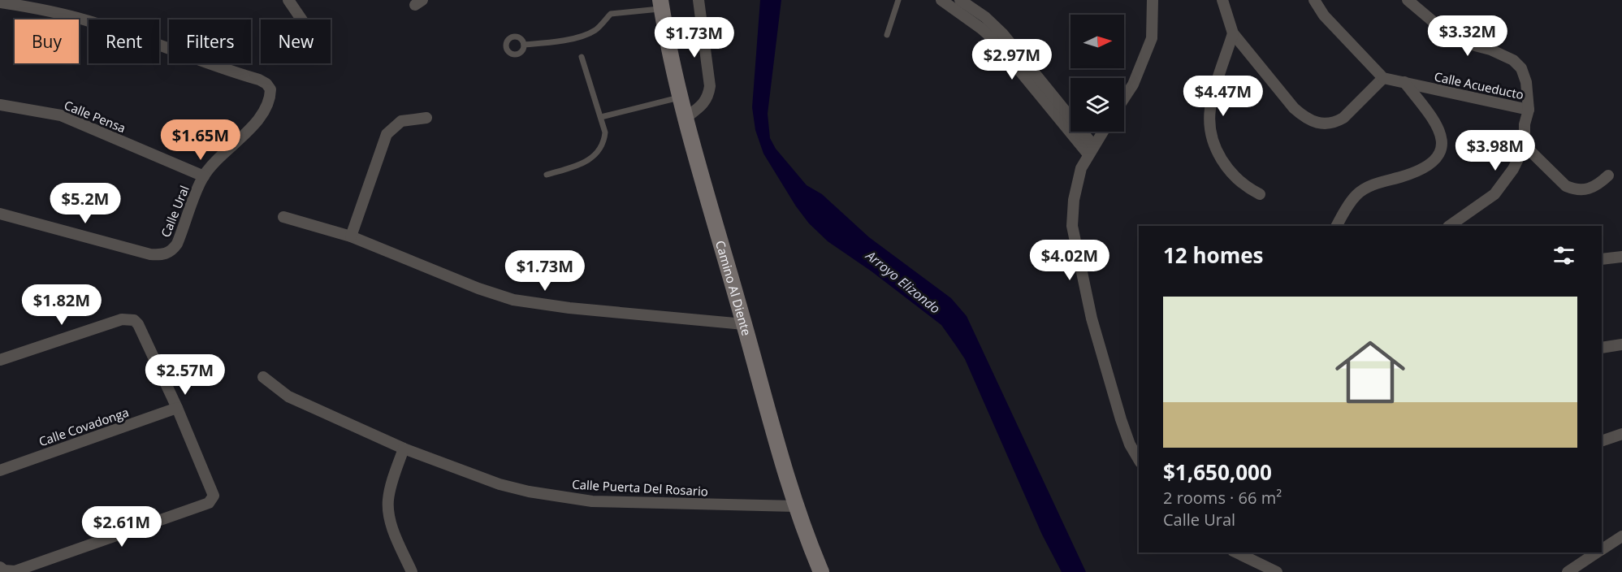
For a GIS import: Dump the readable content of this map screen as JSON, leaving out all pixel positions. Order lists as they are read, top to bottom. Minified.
{"streets":{"street":["Calle Acueducto","Calle Pensa","Calle Ural","Camino Al Diente","Calle Covadonga","Calle Puerta Del Rosario"]},"crossings":[["Calle Pensa","Calle Ural"],["Camino Al Diente","Calle Puerta Del Rosario"]],"water":["Arroyo Elizondo"],"north":"right","page":{"price":["$3.32M","$1.73M","$2.97M","$4.47M","$1.65M","$3.98M","$5.2M","$4.02M","$1.73M","$1.82M","$2.57M","$2.61M"],"chip":["Buy","Rent","Filters","New"],"heading":"12 homes","list":[{"name":"$1,650,000","note":"2 rooms · 66 m² · Calle Ural"}]}}
